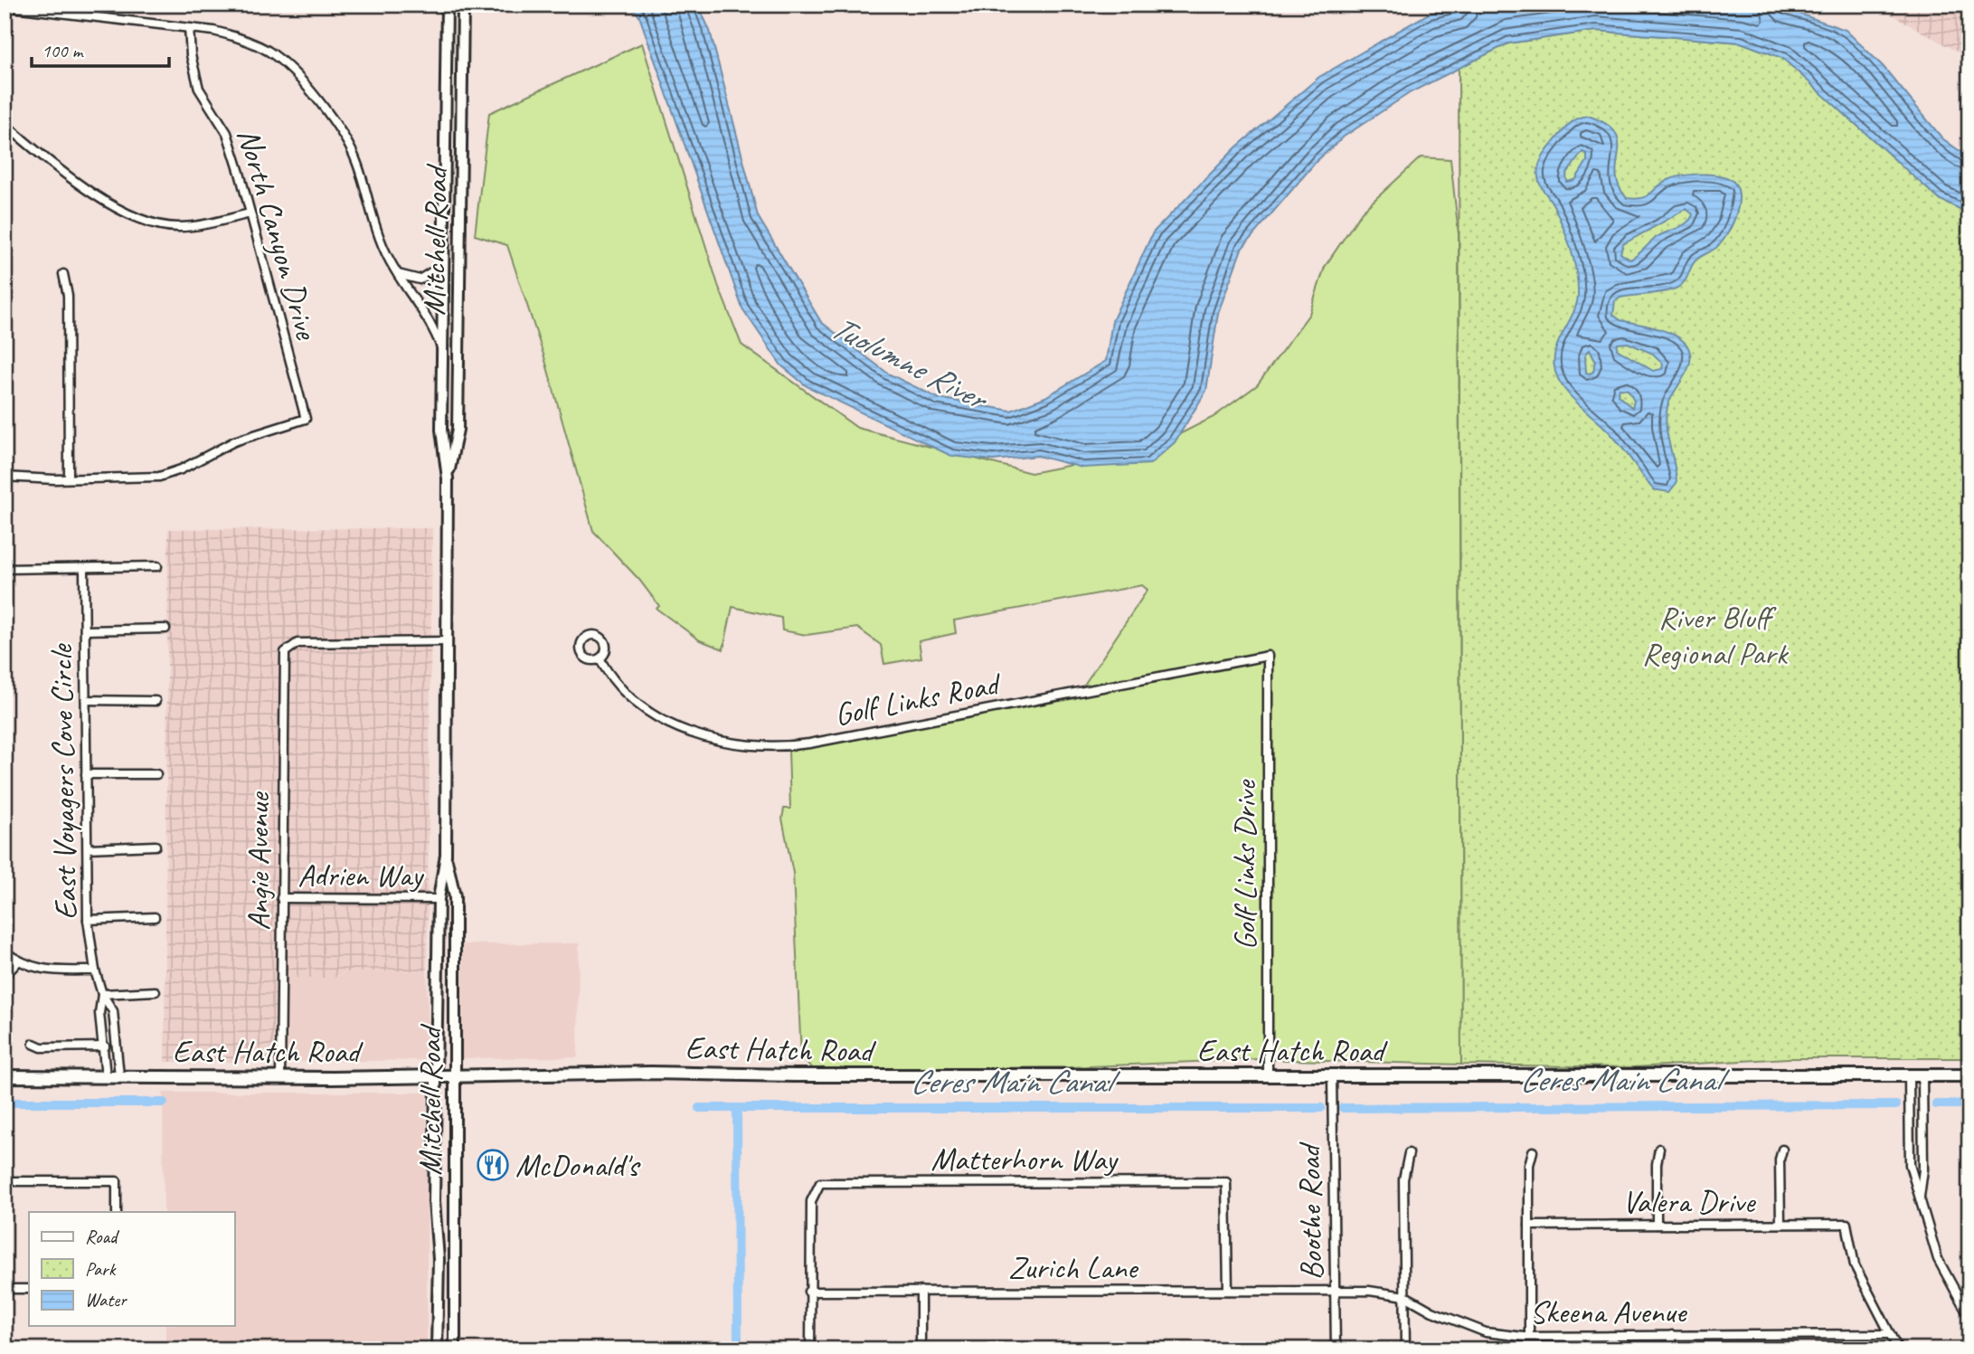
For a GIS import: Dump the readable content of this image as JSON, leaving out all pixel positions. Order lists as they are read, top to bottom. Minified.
{"streets":{"main road":["Mitchell Road","East Hatch Road"],"street":["North Canyon Drive","Golf Links Road","East Voyagers Cove Circle","Angie Avenue","Golf Links Drive","Adrien Way","Matterhorn Way","Valera Drive","Boothe Road","Zurich Lane","Skeena Avenue"]},"crossings":[["Mitchell Road","Angie Avenue"],["Mitchell Road","Adrien Way"],["Mitchell Road","East Hatch Road"],["Golf Links Road","Golf Links Drive"],["East Voyagers Cove Circle","East Hatch Road"],["Angie Avenue","Adrien Way"],["Angie Avenue","East Hatch Road"],["Golf Links Drive","East Hatch Road"],["East Hatch Road","Boothe Road"],["Matterhorn Way","Zurich Lane"],["Valera Drive","Skeena Avenue"],["Boothe Road","Zurich Lane"],["Boothe Road","Skeena Avenue"],["Zurich Lane","Skeena Avenue"]],"water":["Tuolumne River","Ceres Main Canal"],"parks":["River Bluff Regional Park"],"places":{"restaurant":["McDonald's"]},"legend":["Road","Park","Water"],"scale_bar":"100 m"}
